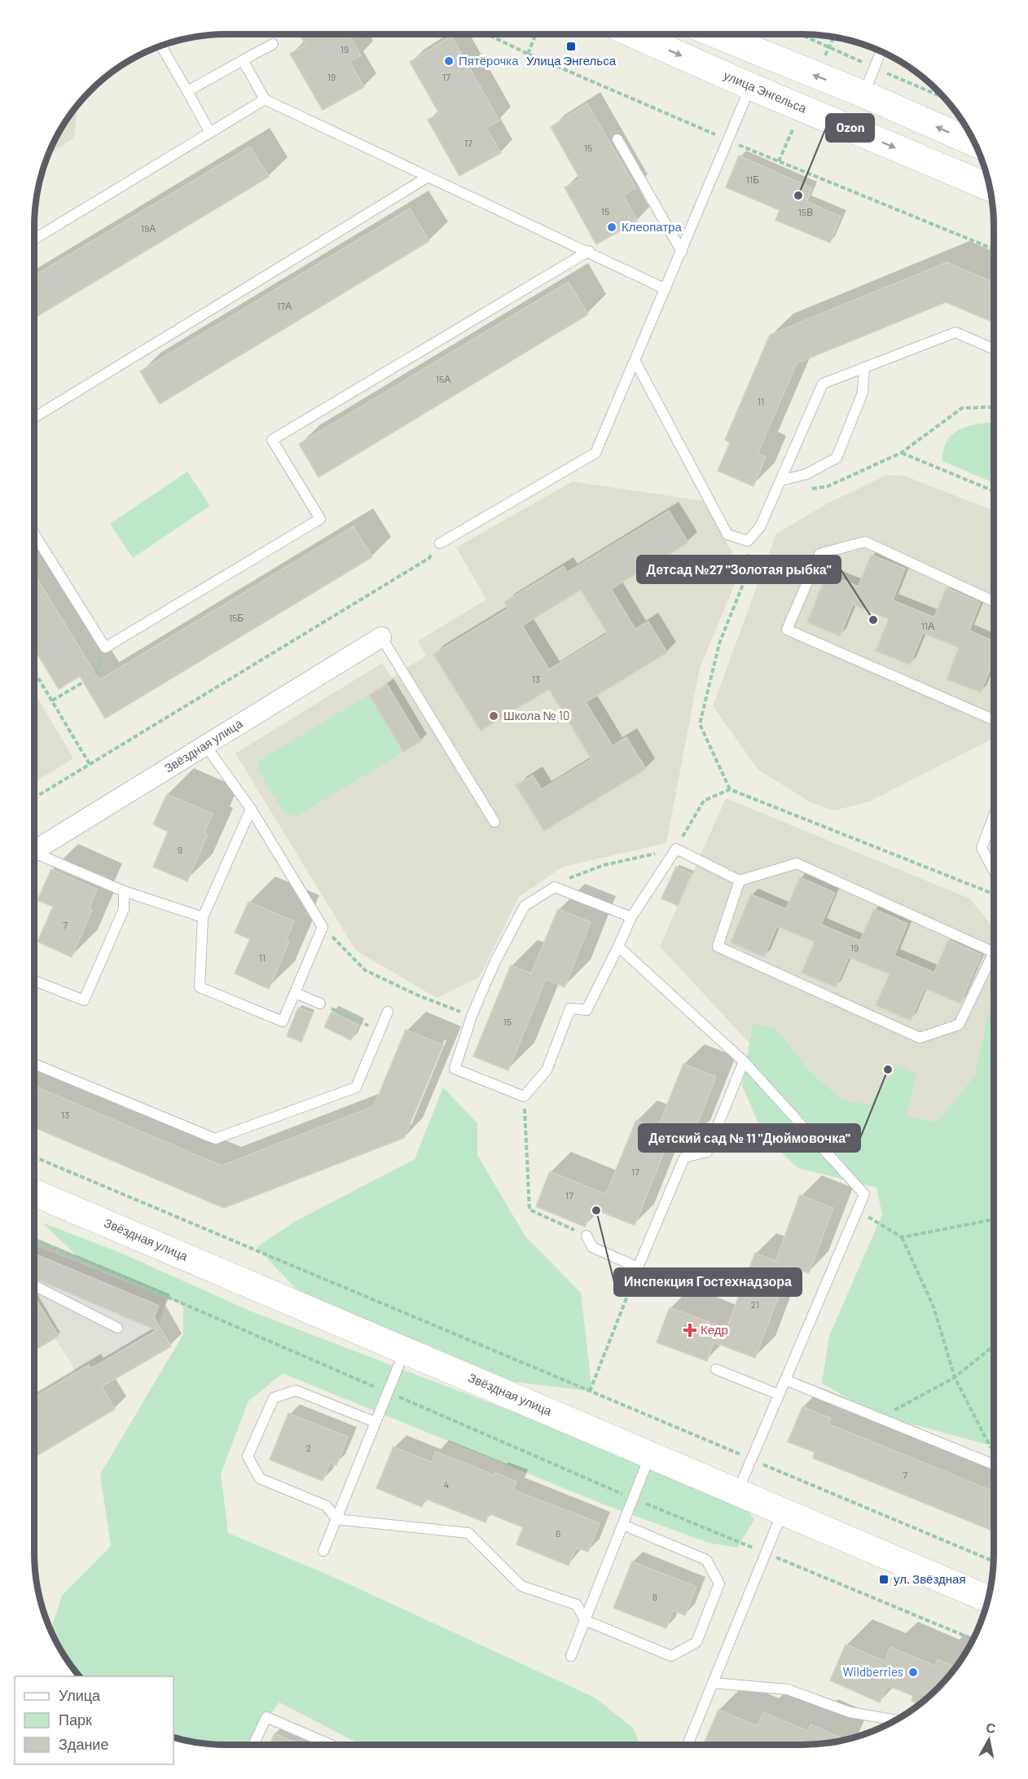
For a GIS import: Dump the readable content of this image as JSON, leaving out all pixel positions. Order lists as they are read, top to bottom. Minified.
{"streets":{"street":["улица Энгельса","Звёздная улица"]},"places":{"transit":["Улица Энгельса","ул. Звёздная"],"other":["Пятёрочка","Ozon","Клеопатра","Детсад №27 \"Золотая рыбка\"","Школа № 10","Детский сад № 11 \"Дюймовочка\"","Инспекция Гостехнадзора","Wildberries"],"health":["Кедр"]},"house_numbers":["19","19","17","17","15","11Б","15","15В","19А","17А","15А","11","15Б","11А","13","9","7","19","11","15","13","17","17","21","2","7","4","6","8"],"legend":["Улица","Парк","Здание"],"north":"top"}
